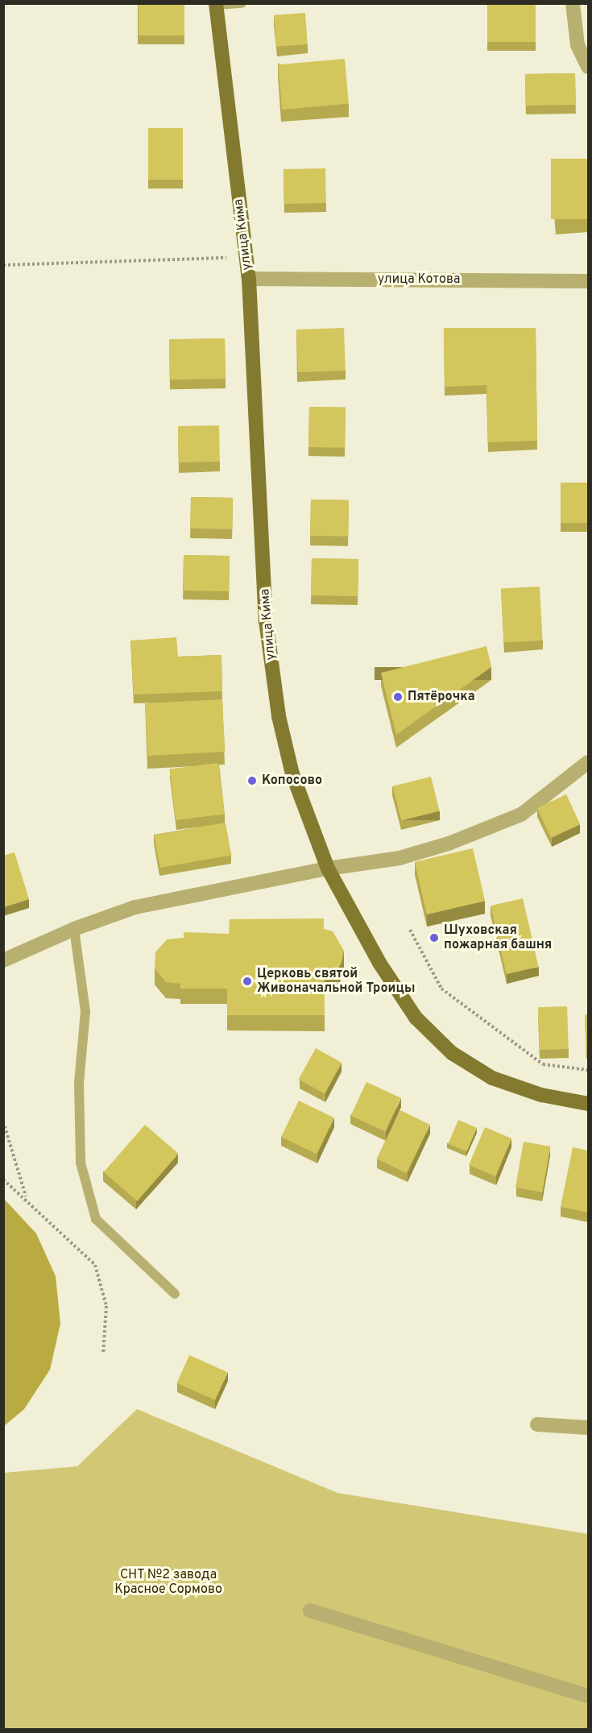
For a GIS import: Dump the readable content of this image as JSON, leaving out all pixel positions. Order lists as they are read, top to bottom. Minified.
{"streets":{"main road":["улица Кима"],"street":["улица Котова"]},"crossings":[["улица Кима","улица Котова"]],"parks":["СНТ №2 завода Красное Сормово"],"places":["Пятёрочка","Копосово","Шуховская пожарная башня","Церковь святой Живоначальной Троицы"]}
